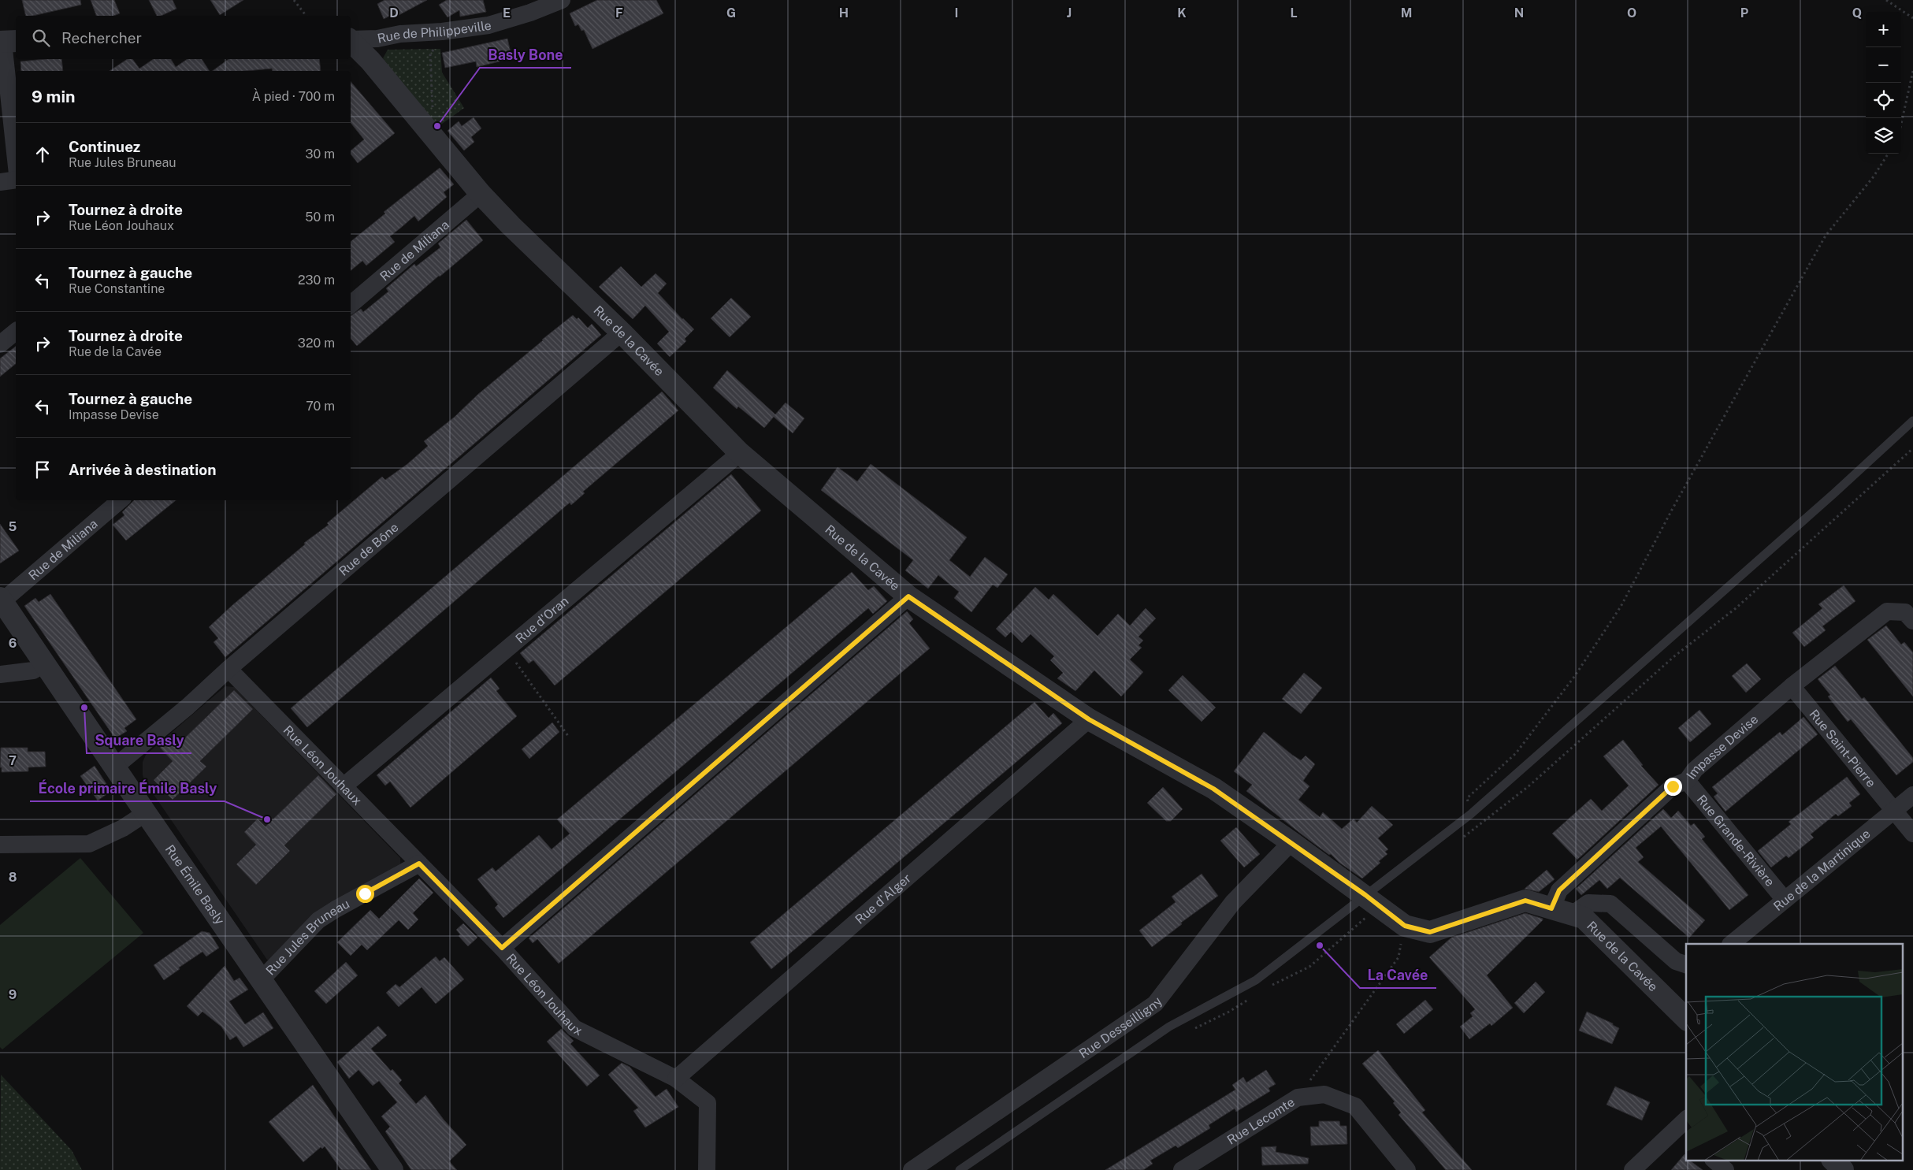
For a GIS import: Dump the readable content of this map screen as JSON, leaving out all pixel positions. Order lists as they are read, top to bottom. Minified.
{"streets":{"street":["Rue de Philippeville","Rue de Miliana","Rue de la Cavée","Rue de Bône","Rue d'Oran","Impasse Devise","Rue Saint-Pierre","Rue Léon Jouhaux","Rue Grande-Rivière","Rue de la Martinique","Rue Émile Basly","Rue d'Alger","Rue Jules Bruneau","Rue Desseilligny","Rue Lecomte"]},"crossings":[["Rue de Miliana","Rue de la Cavée"],["Rue de Miliana","Rue Émile Basly"],["Rue de la Cavée","Rue de Bône"],["Rue de la Cavée","Rue d'Oran"],["Rue de la Cavée","Impasse Devise"],["Rue de la Cavée","Rue d'Alger"],["Rue de la Cavée","Rue Desseilligny"],["Rue de Bône","Rue Léon Jouhaux"],["Rue de Bône","Rue Émile Basly"],["Rue d'Oran","Rue Léon Jouhaux"],["Impasse Devise","Rue Saint-Pierre"],["Impasse Devise","Rue Grande-Rivière"],["Rue Saint-Pierre","Rue de la Martinique"],["Rue Léon Jouhaux","Rue d'Alger"],["Rue Léon Jouhaux","Rue Jules Bruneau"],["Rue Grande-Rivière","Rue de la Martinique"],["Rue Émile Basly","Rue Jules Bruneau"]],"places":["Basly Bone","Square Basly","École primaire Émile Basly","La Cavée"],"page":{"map_buttons":["+","−"],"search":"Rechercher","heading":["9 min","À pied · 700 m"],"list":[["Continuez","Rue Jules Bruneau","30 m"],["Tournez à droite","Rue Léon Jouhaux","50 m"],["Tournez à gauche","Rue Constantine","230 m"],["Tournez à droite","Rue de la Cavée","320 m"],["Tournez à gauche","Impasse Devise","70 m"],"Arrivée à destination"]},"grid":{"columns":["D","E","F","G","H","I","J","K","L","M","N","O","P","Q"],"rows":["5","6","7","8","9"]}}
